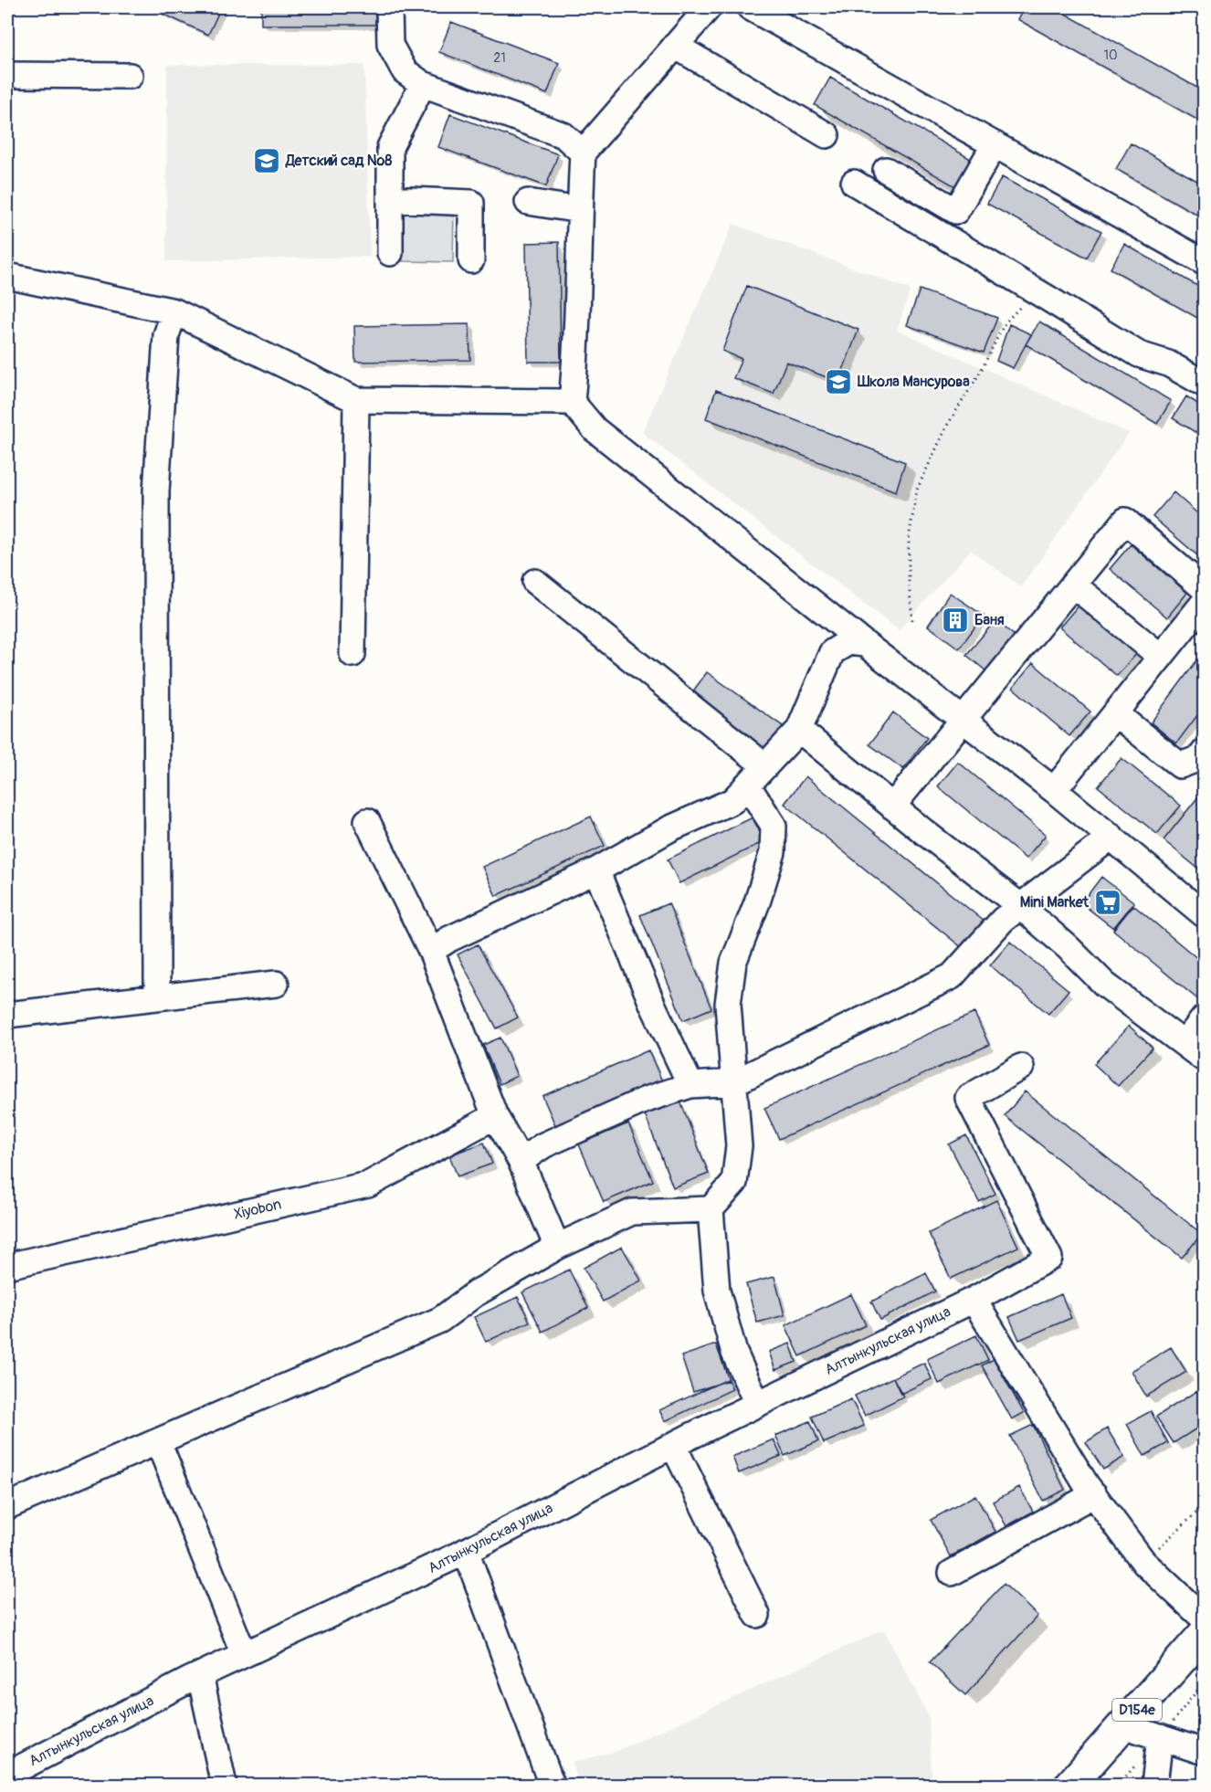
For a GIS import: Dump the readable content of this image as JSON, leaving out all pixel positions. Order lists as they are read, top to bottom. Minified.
{"streets":{"main road":["D154e"],"street":["Xiyobon","Алтынкульская улица"]},"places":{"school or university":["Детский сад №8","Школа Мансурова"],"building":["Баня"],"supermarket":["Mini Market"]},"house_numbers":["10","21"]}
